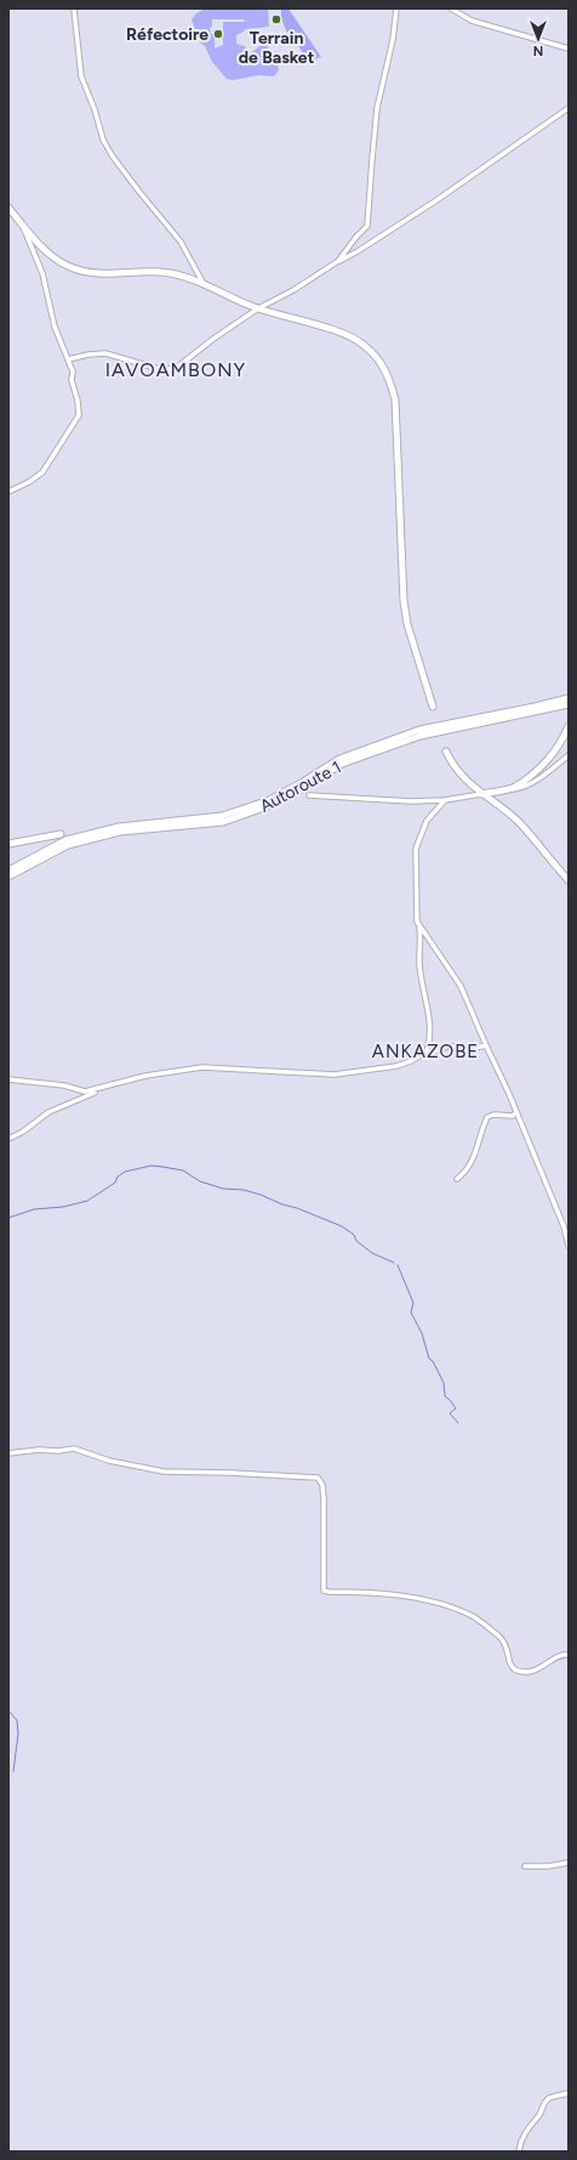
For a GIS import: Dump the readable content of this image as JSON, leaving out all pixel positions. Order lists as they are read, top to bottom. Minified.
{"streets":{"main road":["Autoroute 1"]},"districts":["IAVOAMBONY","ANKAZOBE"],"places":["Terrain de Basket","Réfectoire"],"north":"bottom"}
